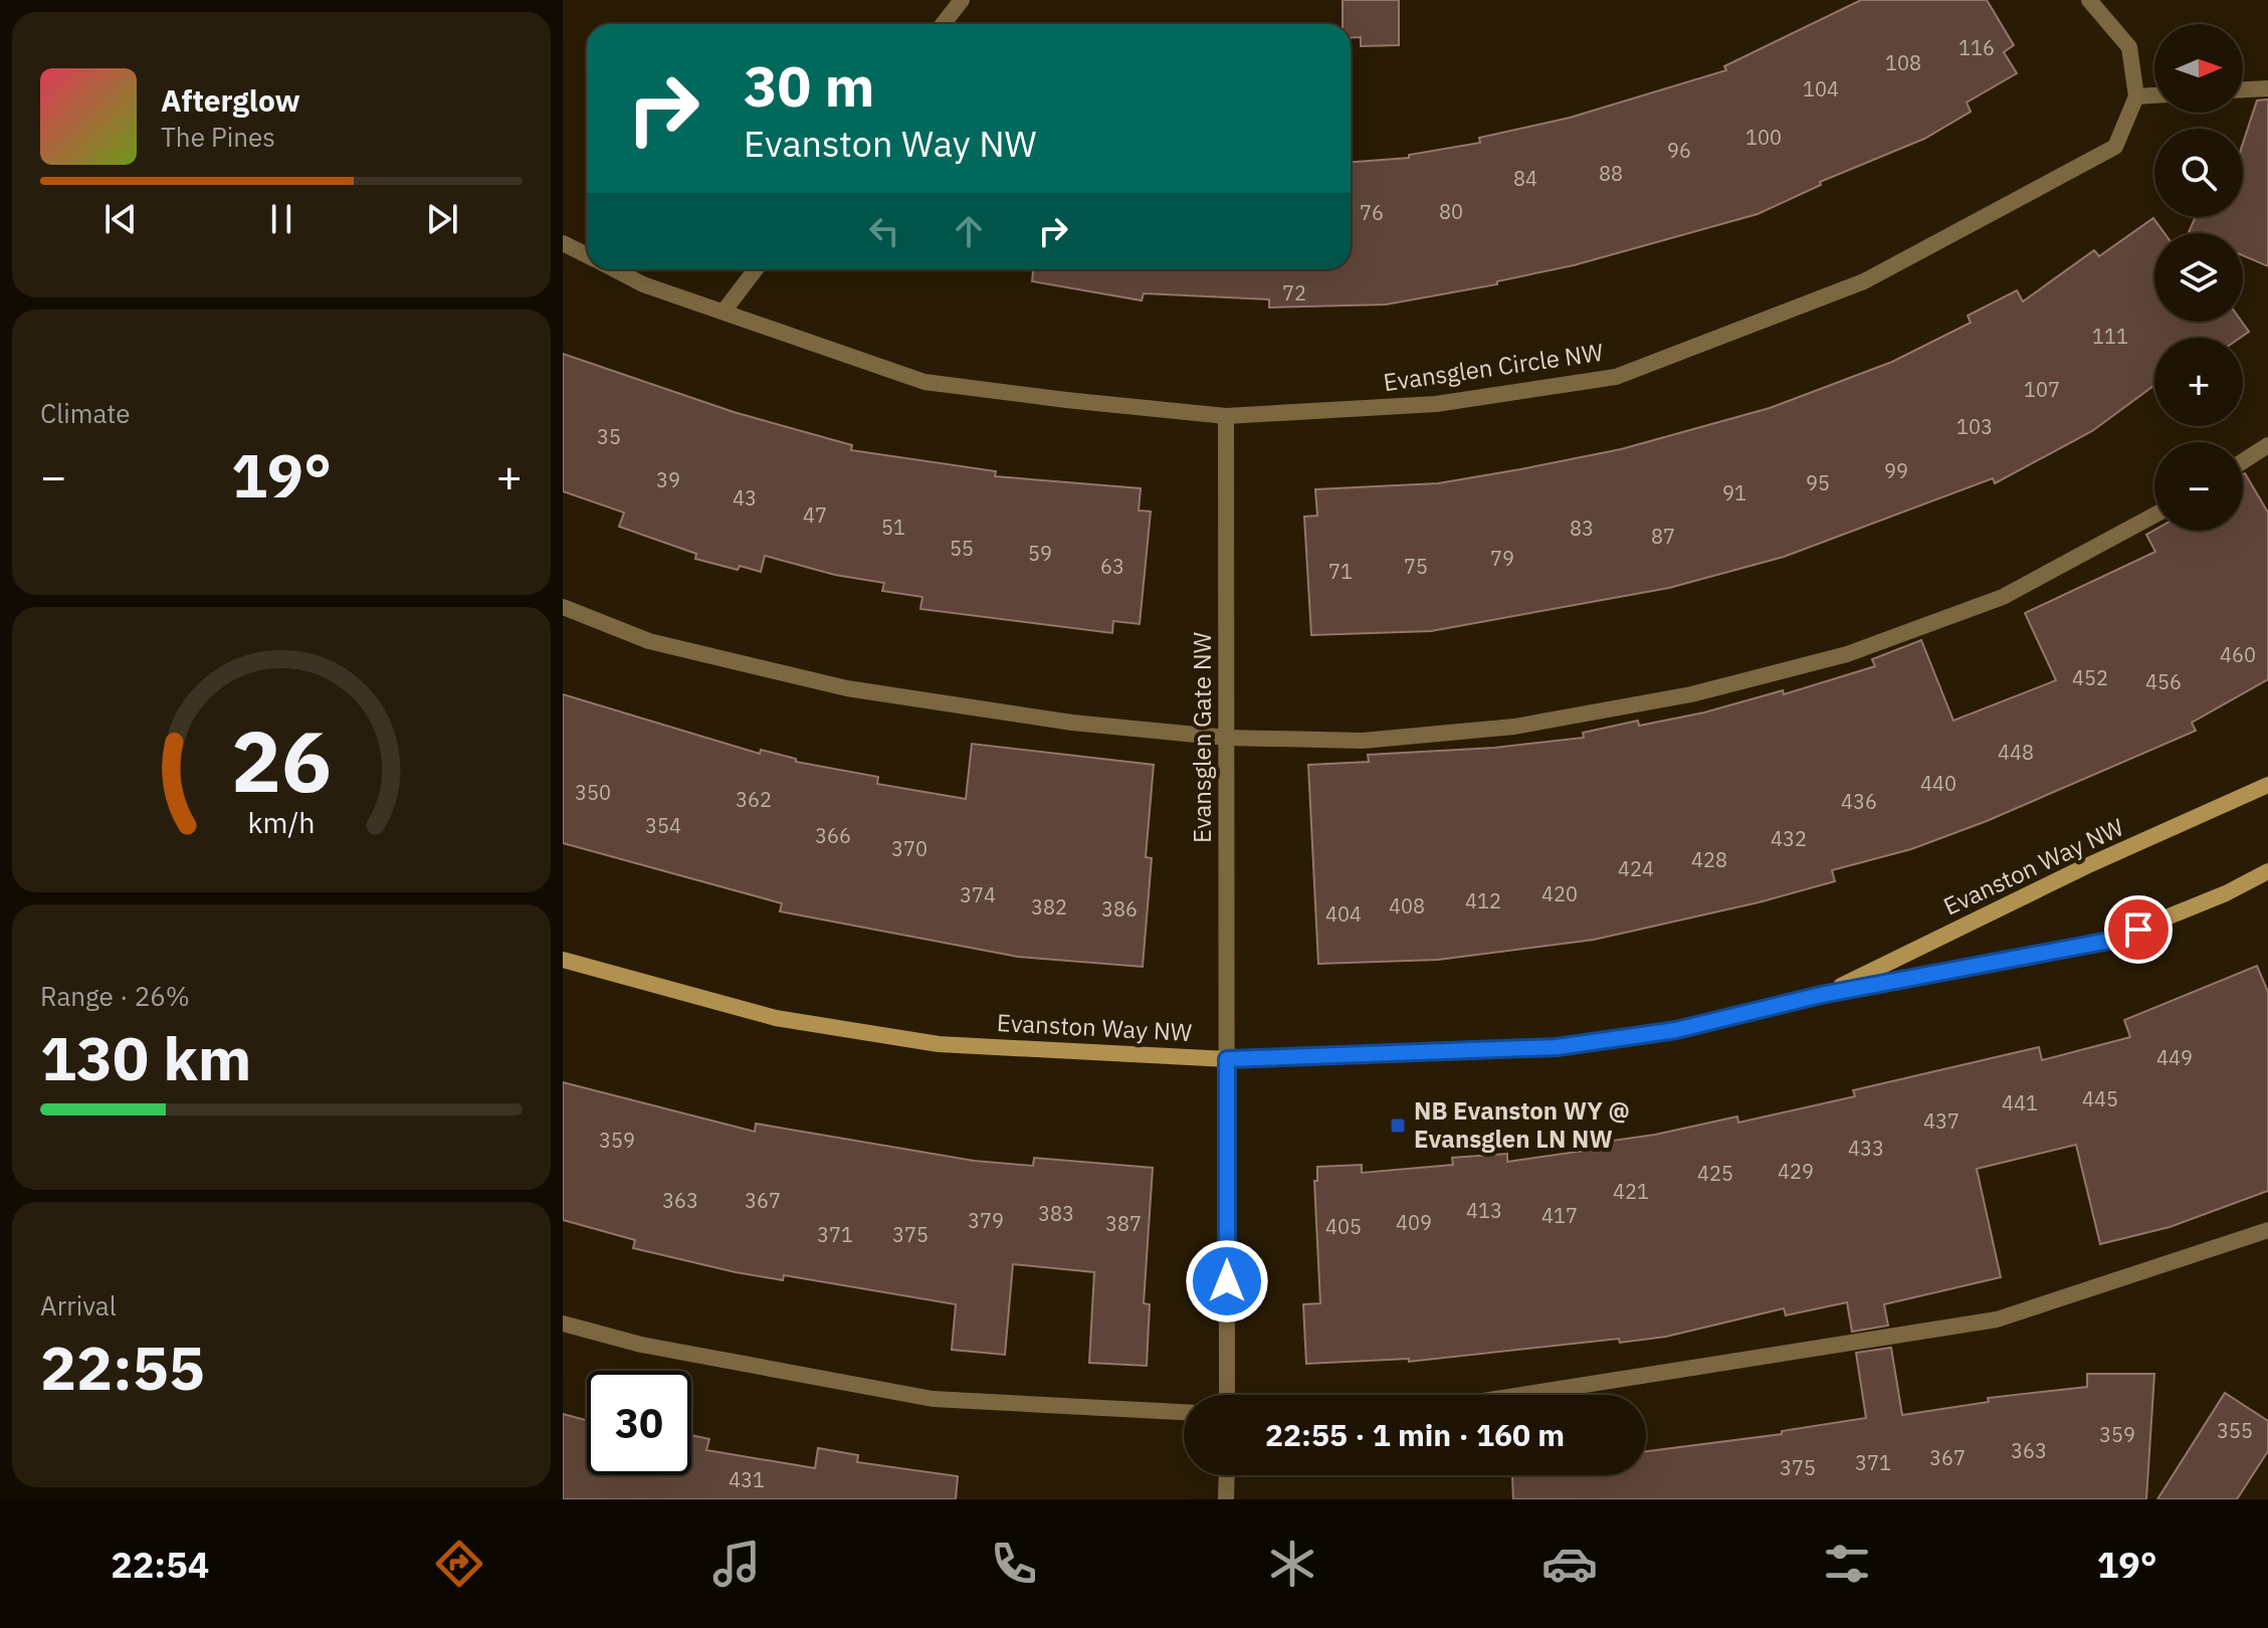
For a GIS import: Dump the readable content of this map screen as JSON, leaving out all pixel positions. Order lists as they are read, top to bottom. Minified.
{"streets":{"street":["Evansglen Circle NW","Evansglen Gate NW","Evanston Way NW"]},"crossings":[["Evansglen Circle NW","Evansglen Gate NW"],["Evansglen Gate NW","Evanston Way NW"]],"places":{"transit":["NB Evanston WY @ Evansglen LN NW"]},"house_numbers":["116","108","104","100","96","88","84","80","76","72","111","107","103","35","99","39","95","91","43","47","51","83","87","55","59","79","63","75","71","460","452","456","448","440","350","362","436","354","366","432","370","428","424","420","374","412","408","382","386","404","449","445","441","437","359","433","429","425","421","363","367","413","383","417","379","409","387","405","371","375","355","359","363","367","371","375","431"],"north":"right","page":{"map_buttons":["+","−"],"turn":["30 m","Evanston Way NW"],"song":["Afterglow","The Pines"],"tile":["Climate",["Range · 26%","130 km"],["Arrival","22:55"]],"heat":["−","19°","+"],"limit":"30","trip":"22:55 · 1 min · 160 m","tabs":["22:54","19°"],"gauge":["26","km/h"]}}
